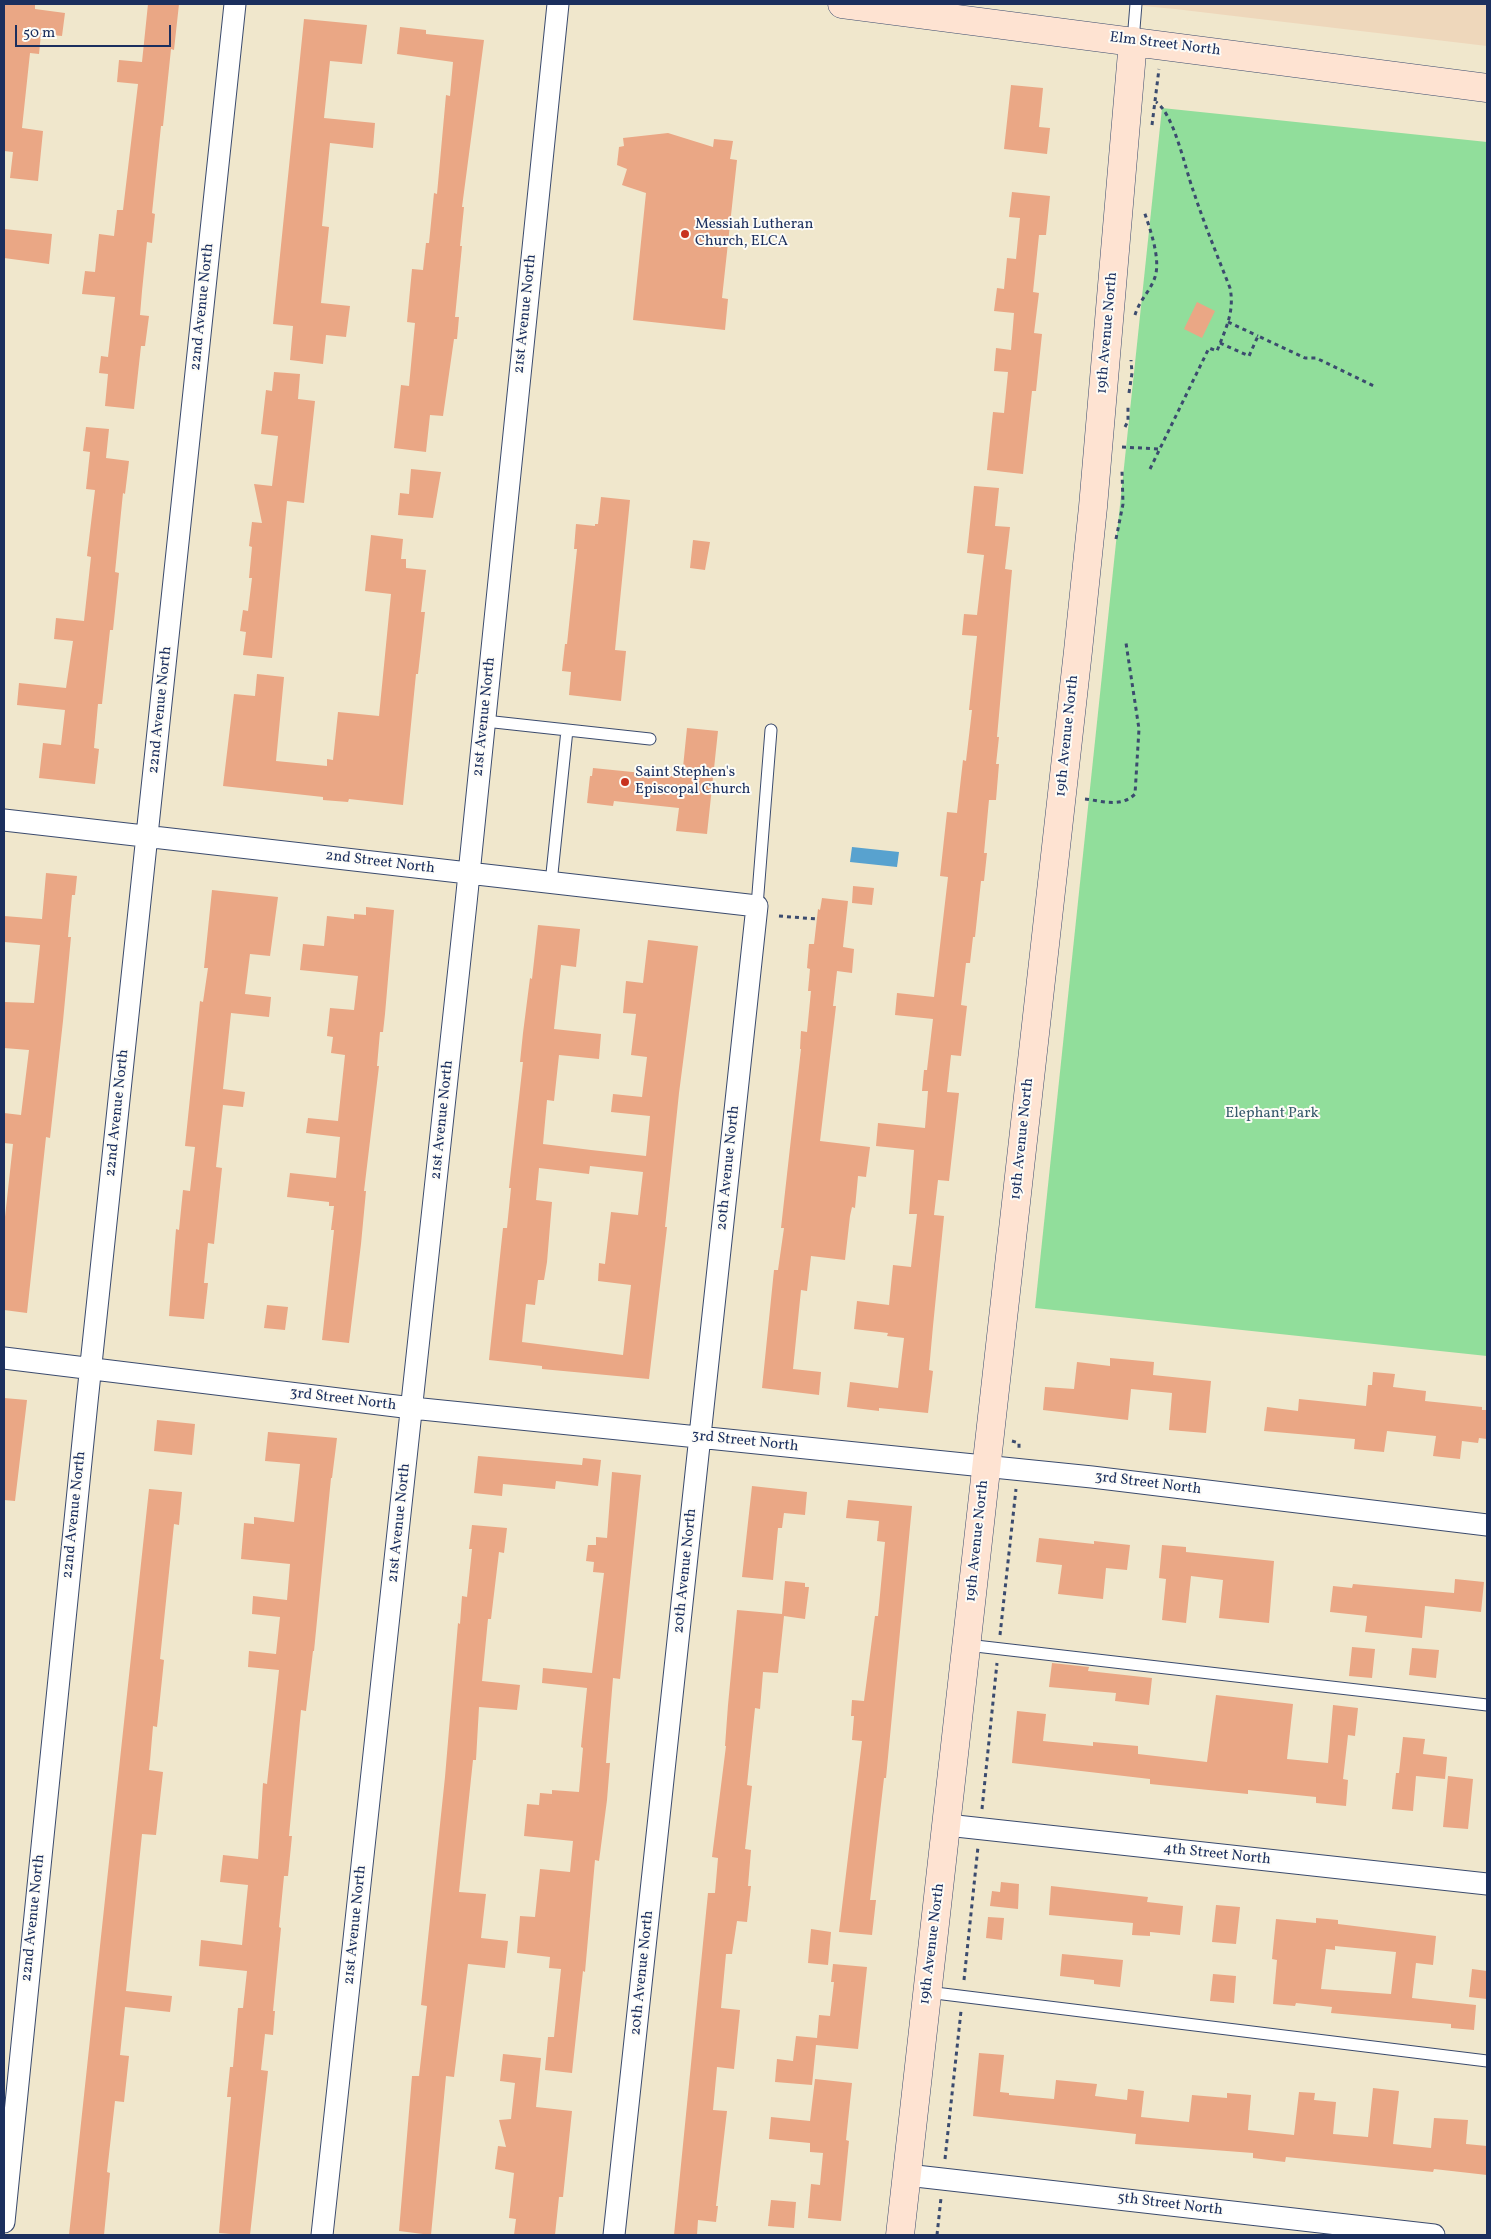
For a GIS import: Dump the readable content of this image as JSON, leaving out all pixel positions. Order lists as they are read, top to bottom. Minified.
{"streets":{"street":["Elm Street North","22nd Avenue North","21st Avenue North","19th Avenue North","2nd Street North","20th Avenue North","3rd Street North","4th Street North","5th Street North"]},"crossings":[["Elm Street North","19th Avenue North"],["22nd Avenue North","2nd Street North"],["22nd Avenue North","3rd Street North"],["21st Avenue North","2nd Street North"],["21st Avenue North","3rd Street North"],["19th Avenue North","3rd Street North"],["19th Avenue North","4th Street North"],["19th Avenue North","5th Street North"],["2nd Street North","20th Avenue North"],["20th Avenue North","3rd Street North"]],"parks":["Elephant Park"],"places":["Messiah Lutheran Church, ELCA","Saint Stephen's Episcopal Church"],"scale_bar":"50 m"}
